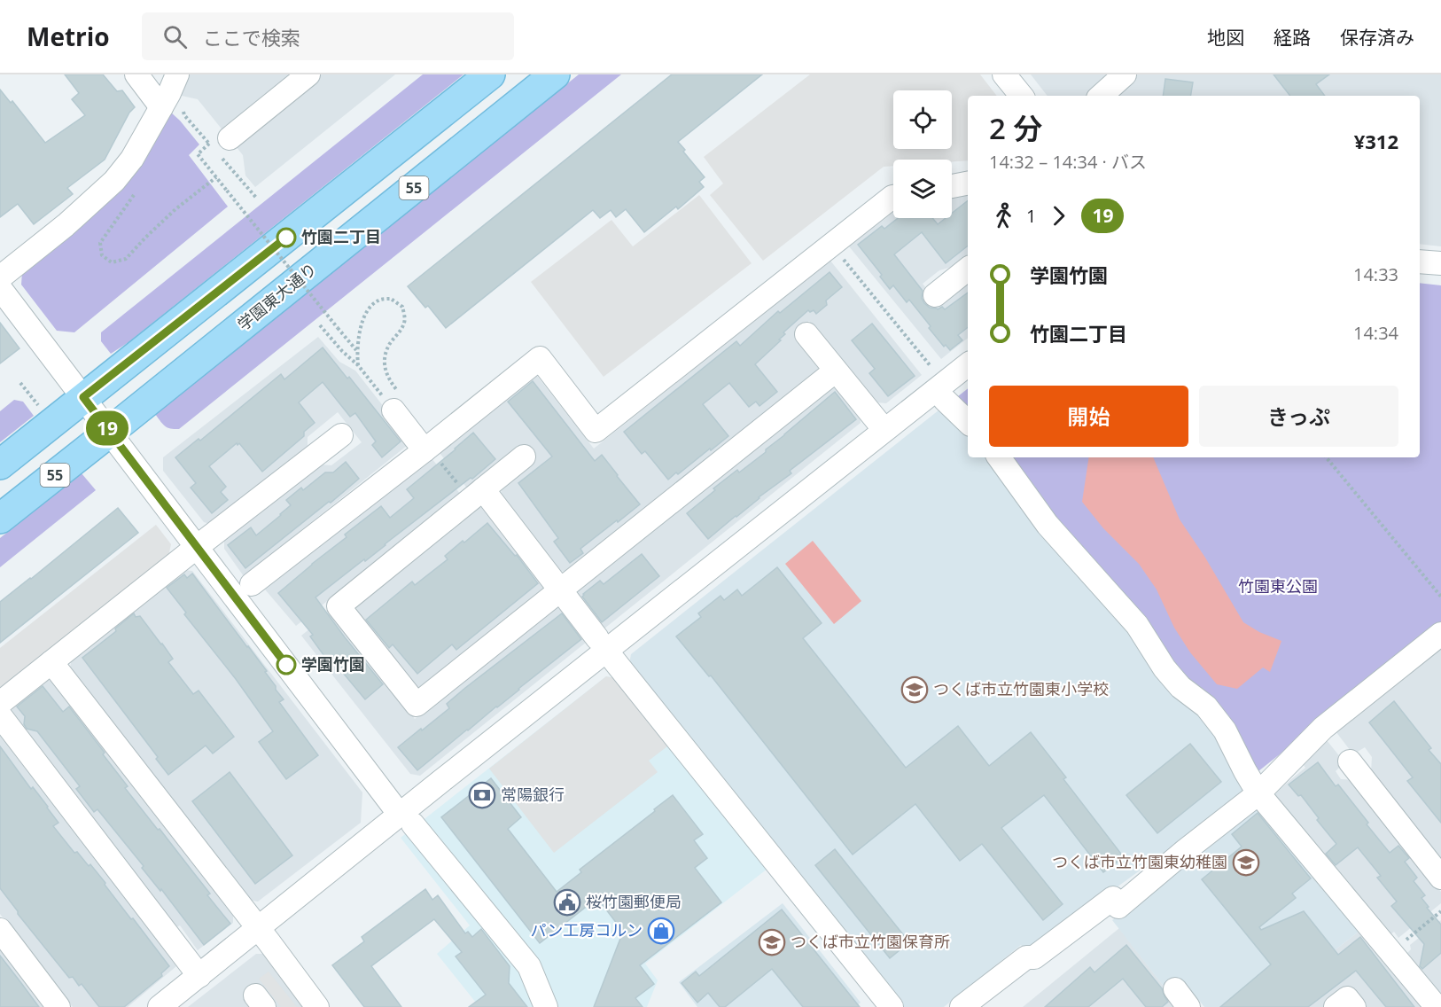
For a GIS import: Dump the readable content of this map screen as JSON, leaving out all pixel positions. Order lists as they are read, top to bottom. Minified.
{"streets":{"main road":["55","学園東大通り"]},"parks":["竹園東公園"],"places":{"other":["竹園二丁目","学園竹園"],"school or university":["つくば市立竹園東小学校","つくば市立竹園東幼稚園","つくば市立竹園保育所"],"bank":["常陽銀行"],"public building":["桜竹園郵便局"],"shop":["パン工房コルン"]},"lines":["bus line 19"],"page":{"header":"Metrio","search":"ここで検索","nav":["地図","経路","保存済み"],"on_map":"19","heading":["2 分","14:32 – 14:34 · バス","¥312"],"legs":["1","19"],"list":[{"name":"学園竹園","value":"14:33"},{"name":"竹園二丁目","value":"14:34"}],"buttons":["開始","きっぷ"]}}
